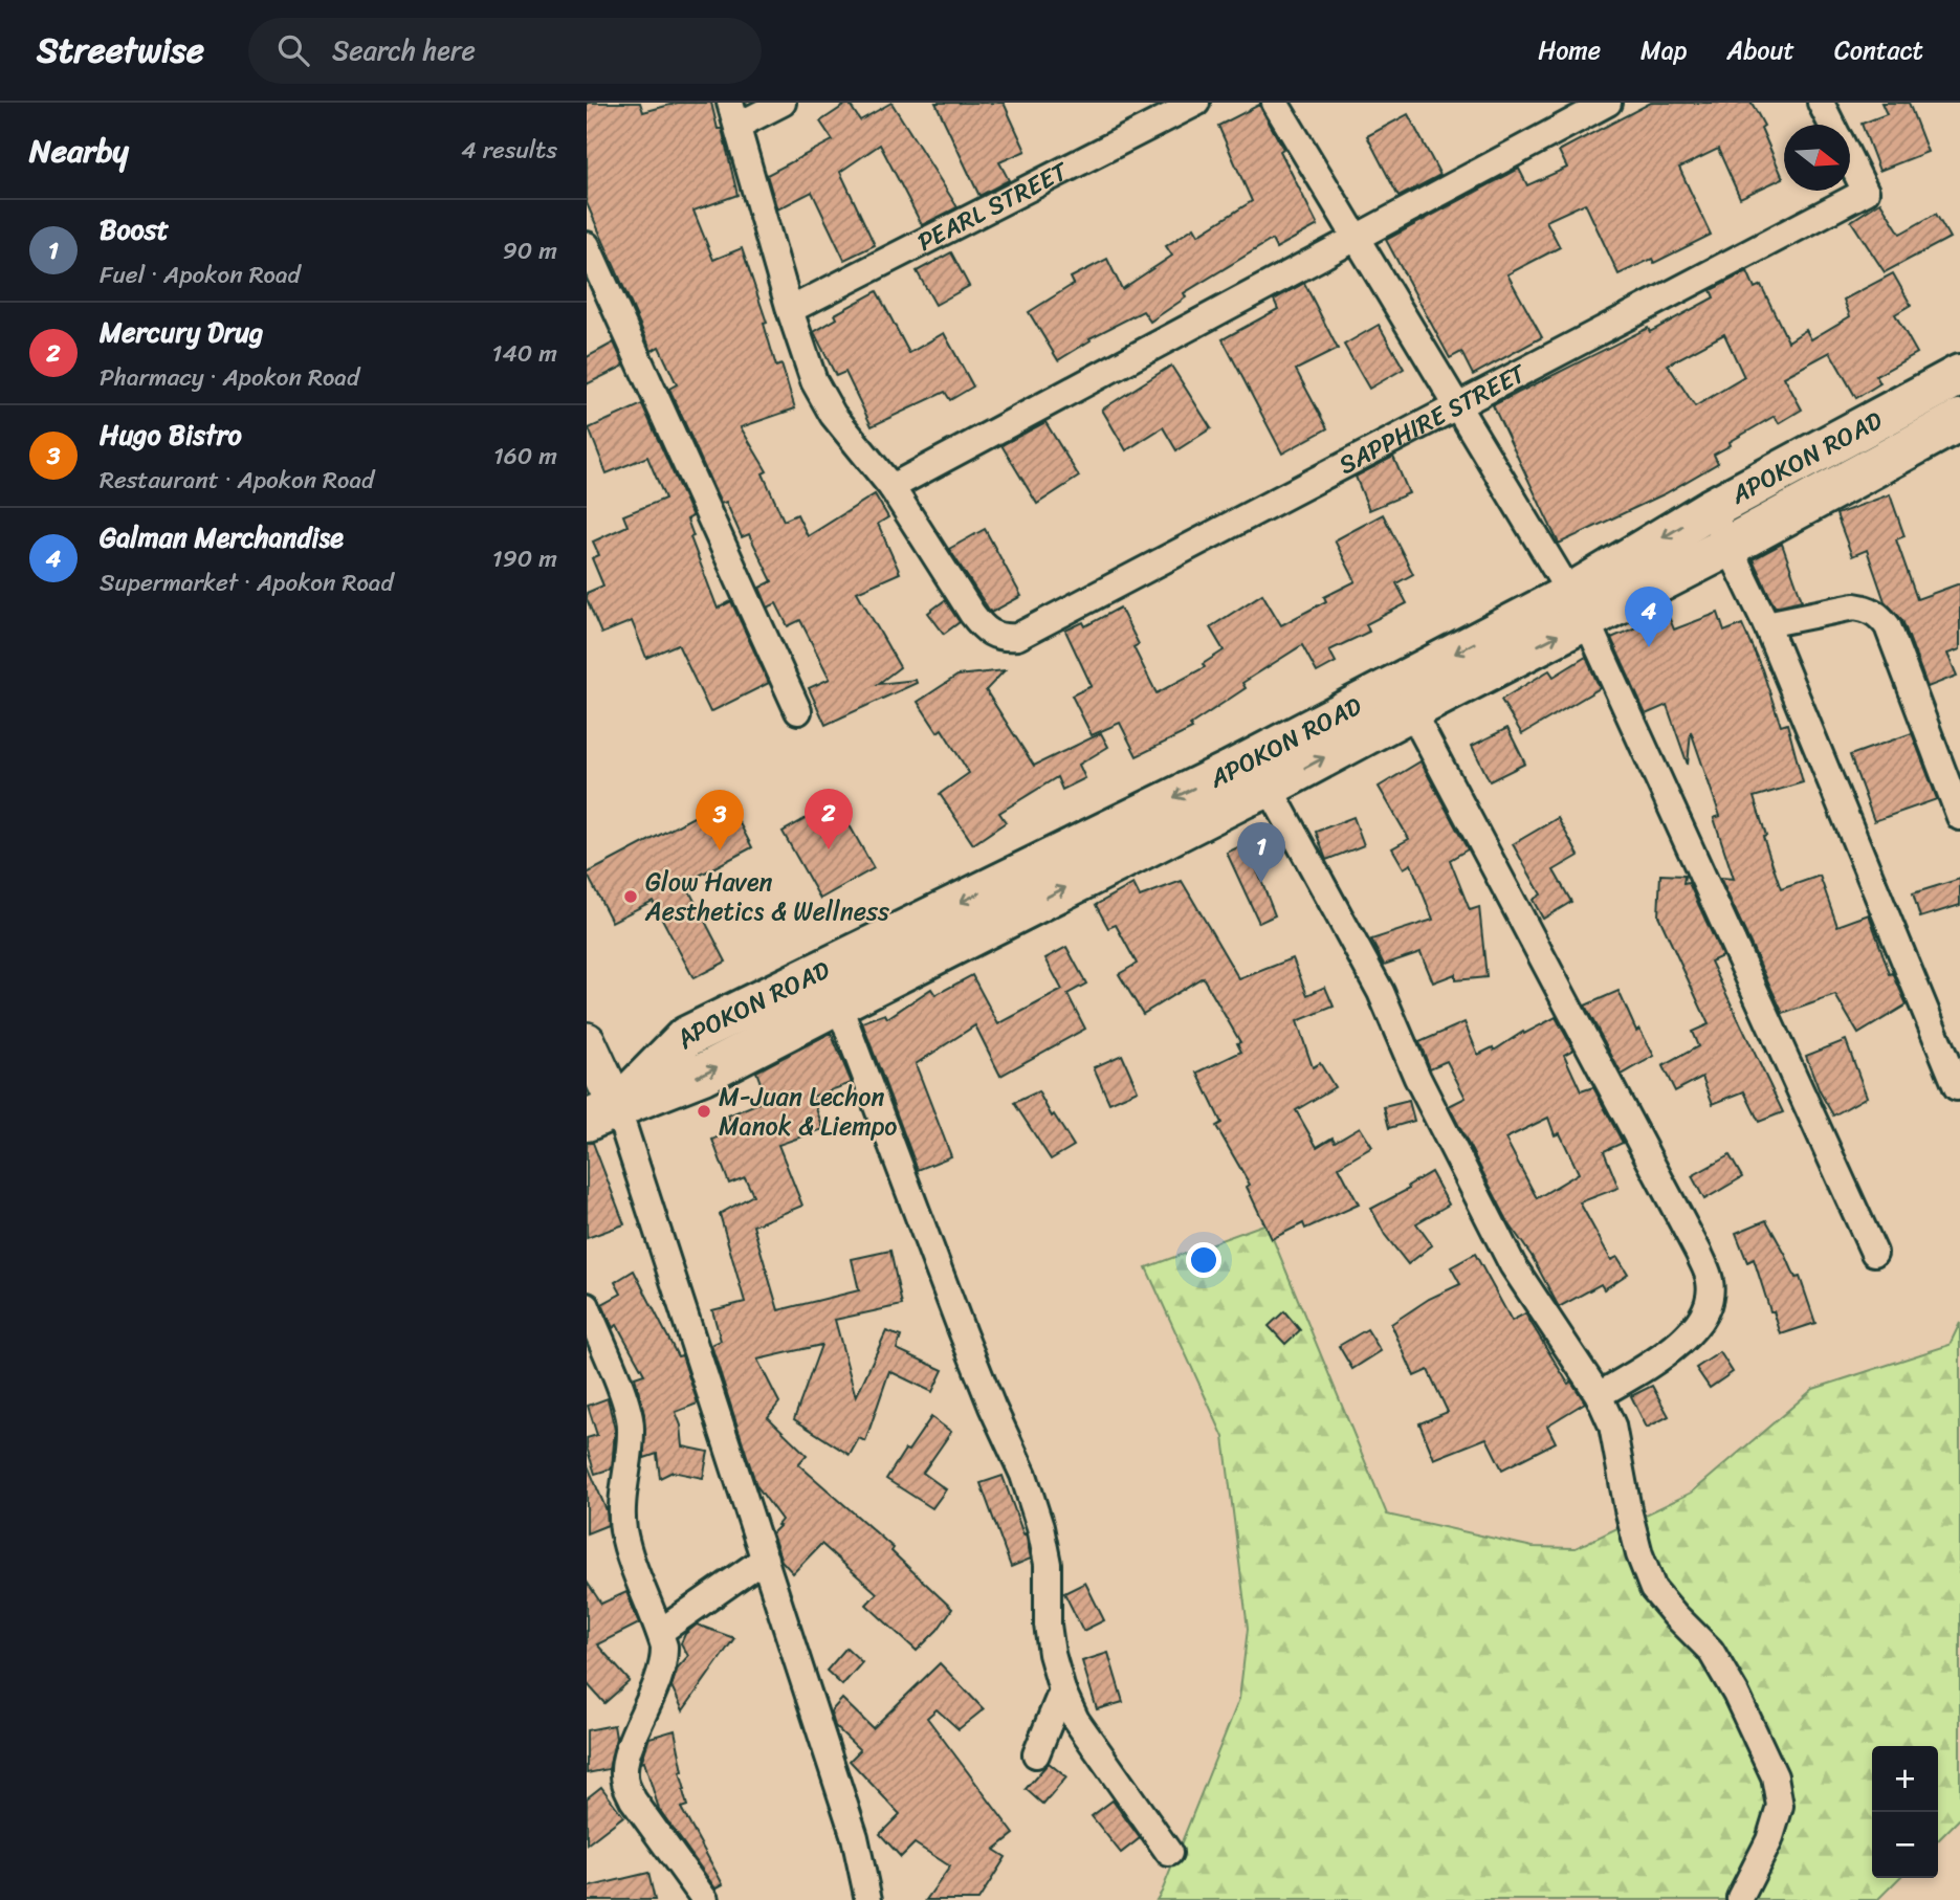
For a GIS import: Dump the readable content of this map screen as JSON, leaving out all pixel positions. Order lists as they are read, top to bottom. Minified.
{"streets":{"highway":["APOKON ROAD"],"street":["PEARL STREET","SAPPHIRE STREET"]},"places":["Glow Haven Aesthetics & Wellness","M-Juan Lechon Manok & Liempo"],"north":"right","page":{"header":"Streetwise","search":"Search here","nav":["Home","Map","About","Contact"],"heading":["Nearby","4 results"],"list":[{"mark":"1","name":"Boost","note":"Fuel · Apokon Road","value":"90 m"},{"mark":"2","name":"Mercury Drug","note":"Pharmacy · Apokon Road","value":"140 m"},{"mark":"3","name":"Hugo Bistro","note":"Restaurant · Apokon Road","value":"160 m"},{"mark":"4","name":"Galman Merchandise","note":"Supermarket · Apokon Road","value":"190 m"}],"pins":["4","2","3","1"],"map_buttons":["+","−"]}}
